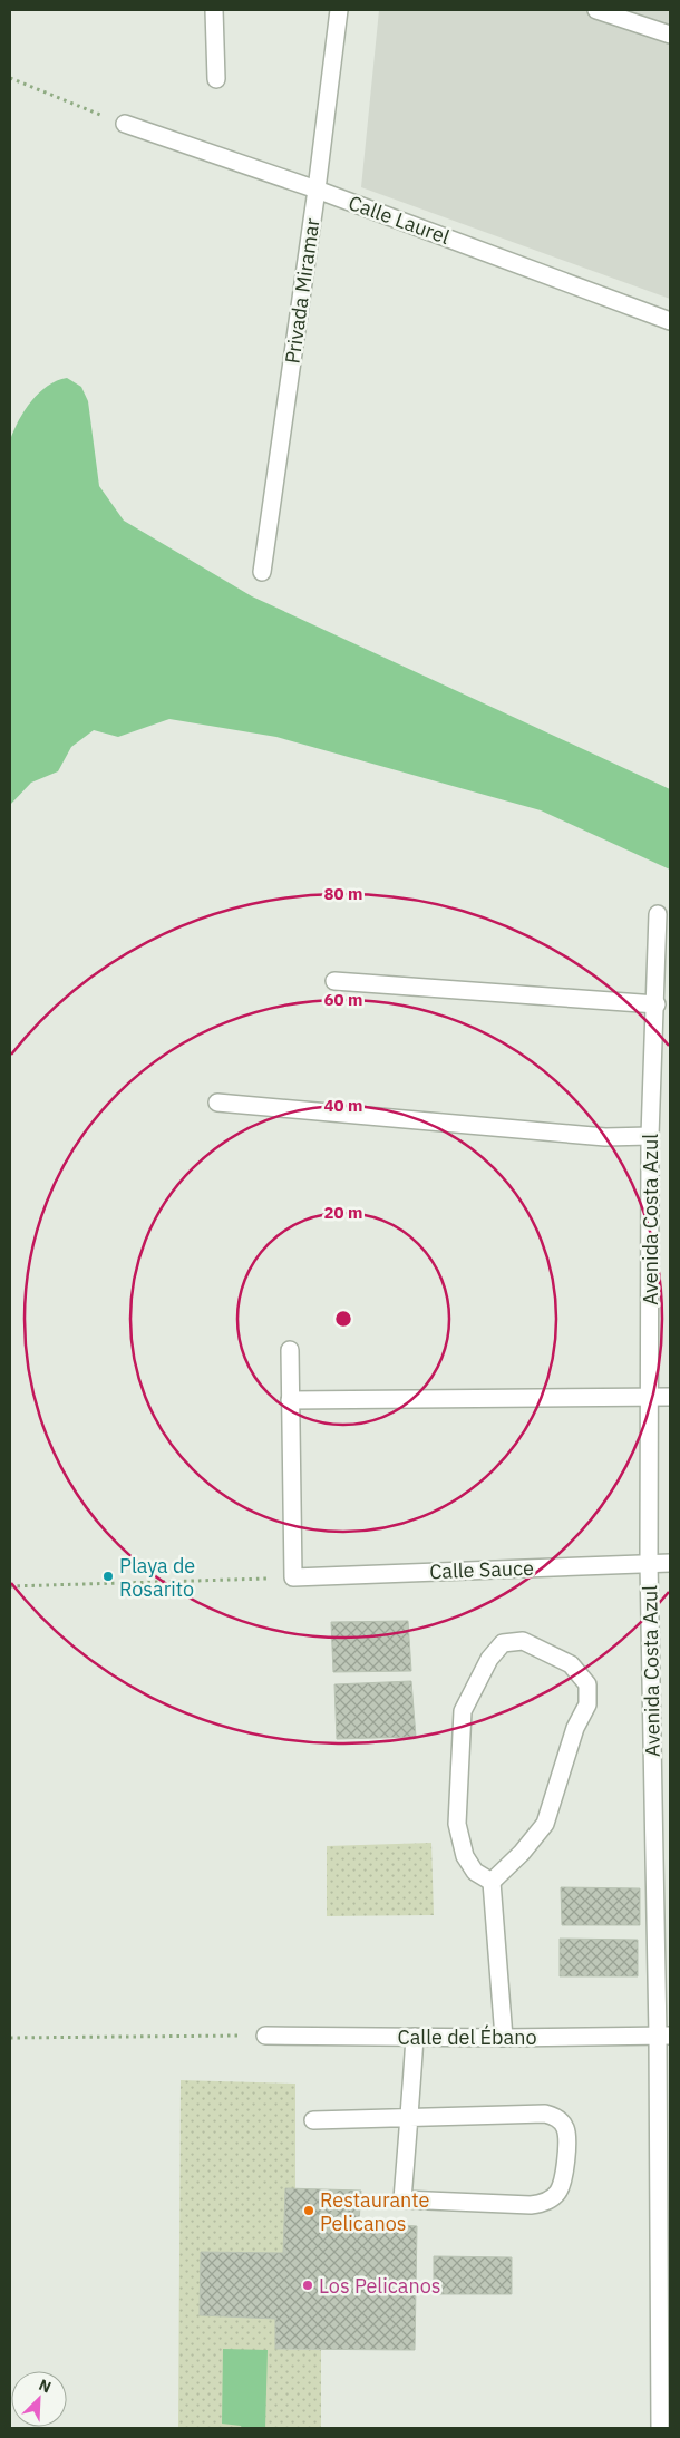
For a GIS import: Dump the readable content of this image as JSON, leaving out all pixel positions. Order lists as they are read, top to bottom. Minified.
{"streets":{"street":["Calle Laurel","Privada Miramar","Avenida Costa Azul","Calle Sauce","Calle del Ébano"]},"crossings":[["Calle Laurel","Privada Miramar"],["Avenida Costa Azul","Calle Sauce"],["Avenida Costa Azul","Calle del Ébano"]],"places":["Playa de Rosarito","Restaurante Pelicanos","Los Pelicanos"],"north":"top right","rings":["80 m","60 m","40 m","20 m"]}
